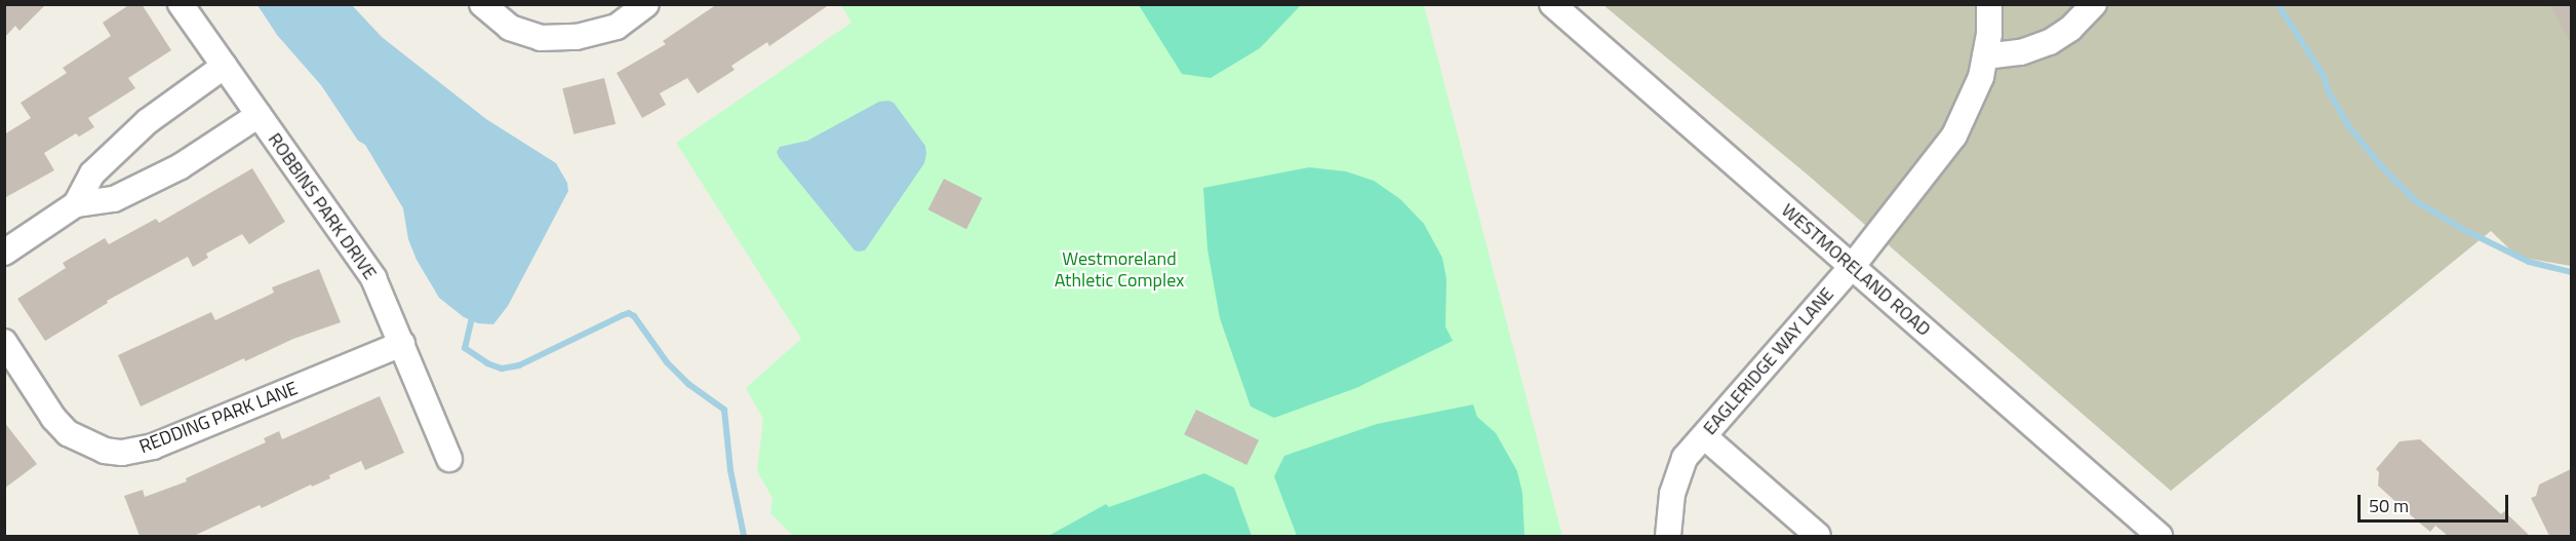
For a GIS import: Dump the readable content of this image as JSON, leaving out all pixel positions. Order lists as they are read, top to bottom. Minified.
{"streets":{"street":["ROBBINS PARK DRIVE","WESTMORELAND ROAD","EAGLERIDGE WAY LANE","REDDING PARK LANE"]},"crossings":[["ROBBINS PARK DRIVE","REDDING PARK LANE"],["WESTMORELAND ROAD","EAGLERIDGE WAY LANE"]],"parks":["Westmoreland Athletic Complex"],"scale_bar":"50 m"}
